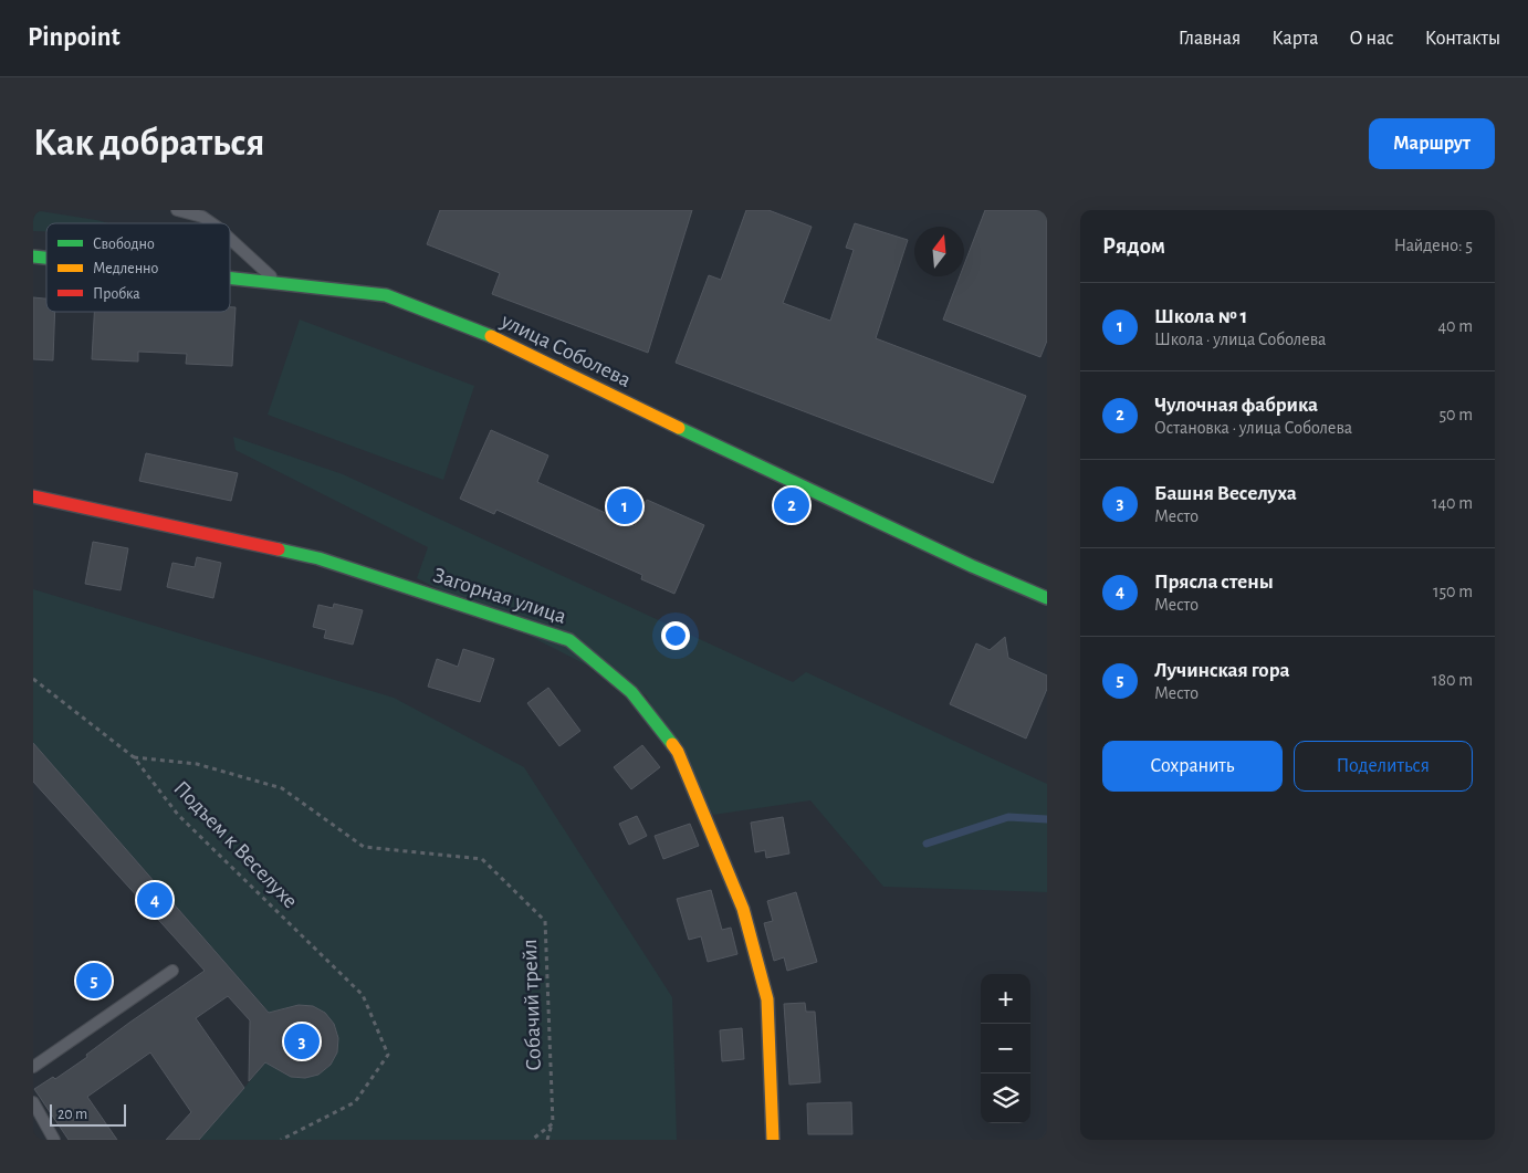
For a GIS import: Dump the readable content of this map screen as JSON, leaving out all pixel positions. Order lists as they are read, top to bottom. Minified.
{"streets":{"street":["улица Соболева","Загорная улица"],"path":["Подъем к Веселухе","Собачий трейл"]},"crossings":[["Подъем к Веселухе","Собачий трейл"]],"legend":["Свободно","Медленно","Пробка"],"scale_bar":"20 m","north":"top","page":{"header":"Pinpoint","nav":["Главная","Карта","О нас","Контакты"],"buttons":["Маршрут",["Сохранить","Поделиться"]],"title":"Как добраться","heading":["Рядом","Найдено: 5"],"list":[{"mark":"1","name":"Школа № 1","note":"Школа · улица Соболева","value":"40 m"},{"mark":"2","name":"Чулочная фабрика","note":"Остановка · улица Соболева","value":"50 m"},{"mark":"3","name":"Башня Веселуха","note":"Место","value":"140 m"},{"mark":"4","name":"Прясла стены","note":"Место","value":"150 m"},{"mark":"5","name":"Лучинская гора","note":"Место","value":"180 m"}],"pins":["2","1","4","5","3"],"map_buttons":["+","−"],"scale":"20 m"}}
